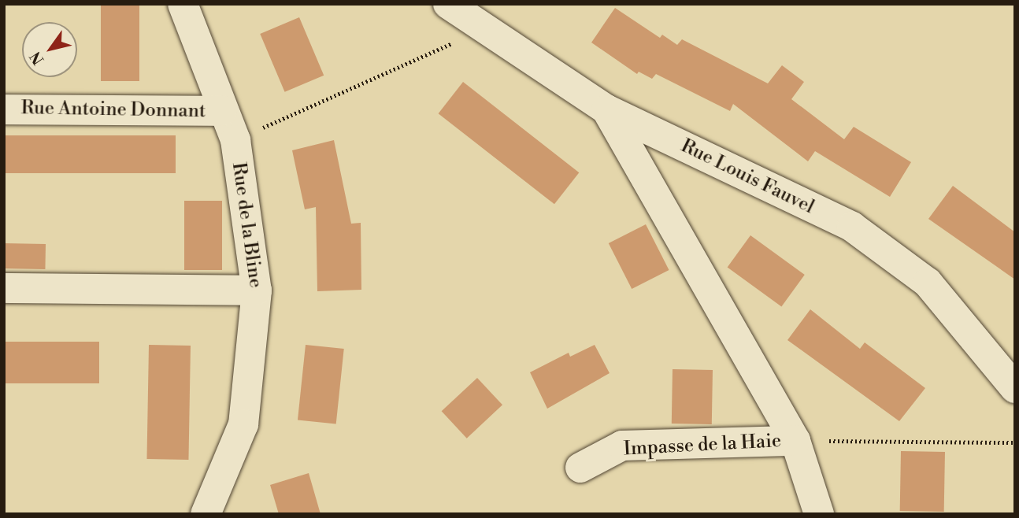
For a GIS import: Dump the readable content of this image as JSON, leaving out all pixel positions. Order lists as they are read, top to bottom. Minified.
{"streets":{"street":["Rue Antoine Donnant","Rue Louis Fauvel","Rue de la Bline","Impasse de la Haie"]},"crossings":[["Rue Antoine Donnant","Rue de la Bline"]],"north":"bottom left"}
